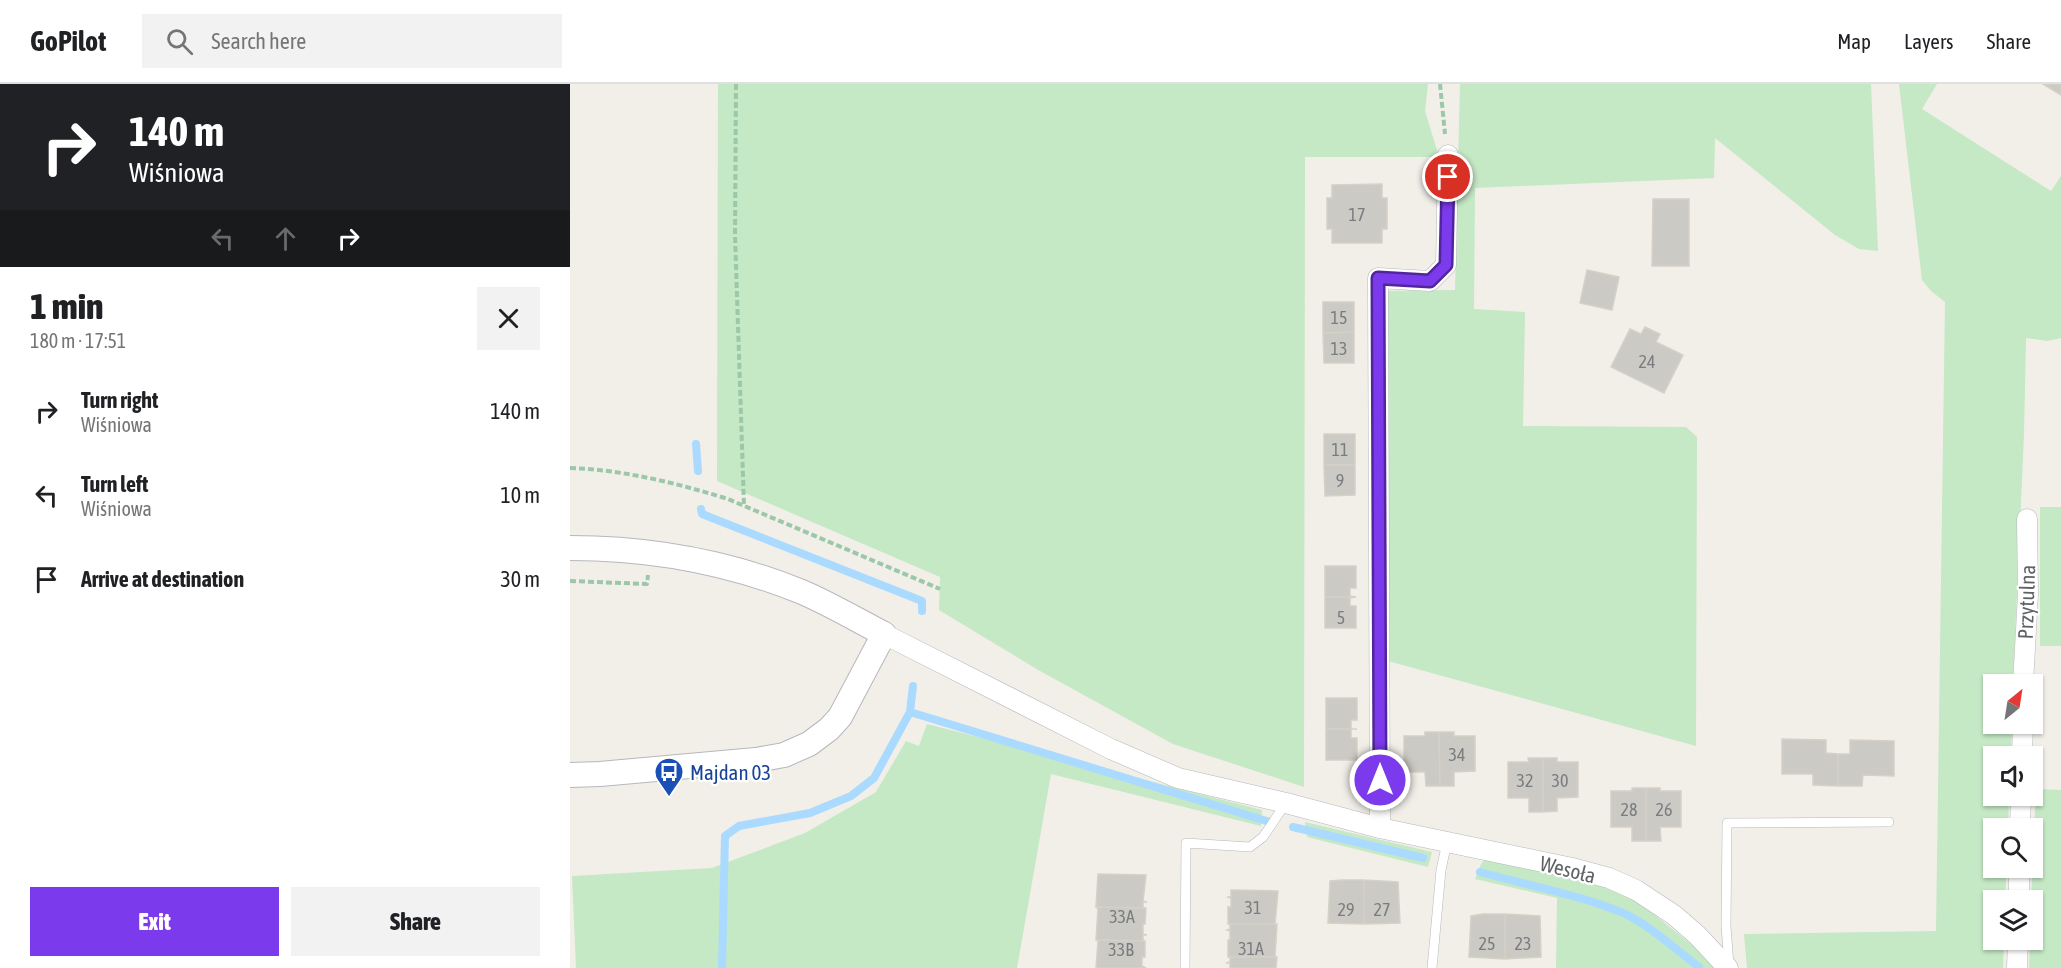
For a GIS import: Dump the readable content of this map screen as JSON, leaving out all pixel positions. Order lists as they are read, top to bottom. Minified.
{"streets":{"street":["Przytulna","Wesoła"]},"places":{"bus stop":["Majdan 03"]},"house_numbers":["17","15","13","24","11","9","5","34","32","30","28","26","31","29","27","33A","25","23","31A","33B"],"north":"top right","page":{"header":"GoPilot","search":"Search here","nav":["Map","Layers","Share"],"turn":["140 m","Wiśniowa"],"heading":["1 min","180 m · 17:51"],"list":[{"name":"Turn right","note":"Wiśniowa","value":"140 m"},{"name":"Turn left","note":"Wiśniowa","value":"10 m"},{"name":"Arrive at destination","value":"30 m"}],"buttons":["Exit","Share"]}}
